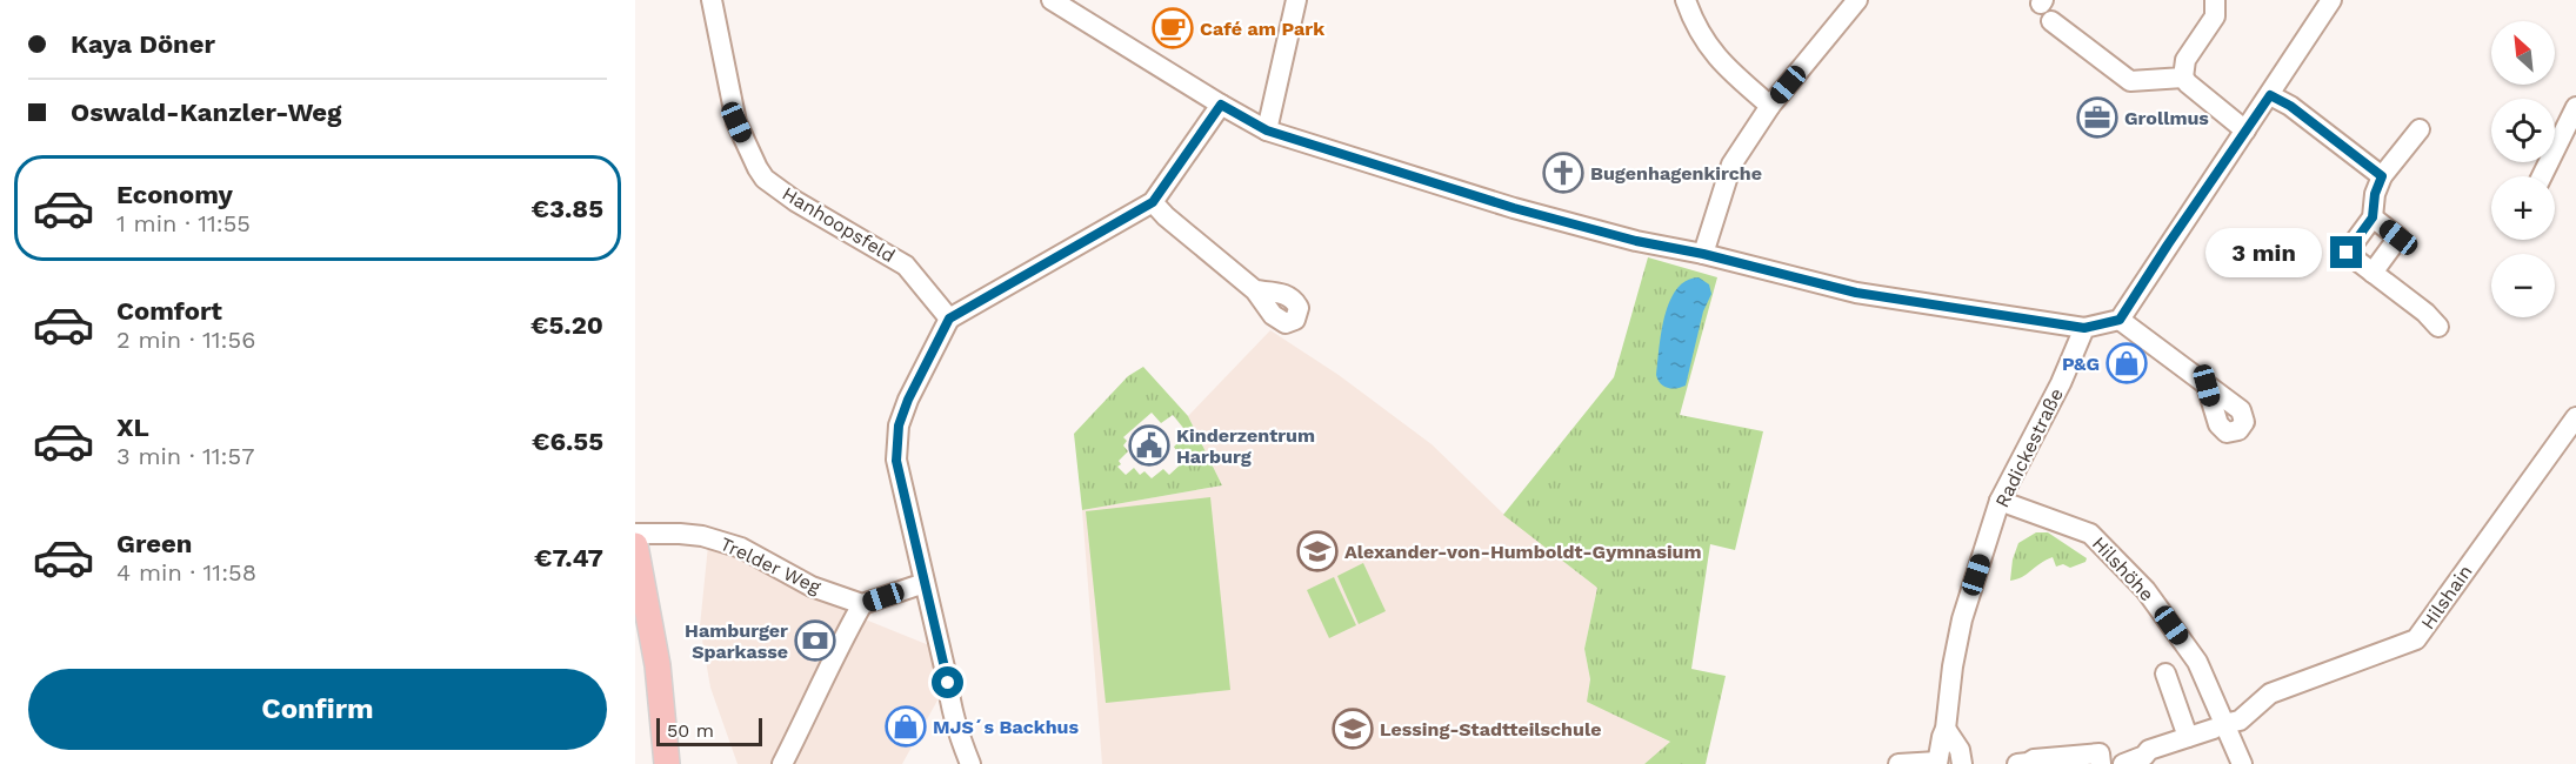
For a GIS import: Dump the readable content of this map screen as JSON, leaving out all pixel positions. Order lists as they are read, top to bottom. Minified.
{"streets":{"street":["Hanhoopsfeld","Radickestraße","Trelder Weg","Hilshöhe","Hilshain"]},"crossings":[["Radickestraße","Hilshöhe"],["Hilshöhe","Hilshain"]],"places":{"cafe":["Café am Park"],"office":["Grollmus"],"church":["Bugenhagenkirche"],"shop":["P&G","MJS´s Backhus"],"public building":["Kinderzentrum Harburg"],"school or university":["Alexander-von-Humboldt-Gymnasium","Lessing-Stadtteilschule"],"bank":["Hamburger Sparkasse"]},"scale_bar":"50 m","north":"top left","page":{"banner":["Kaya Döner","Oswald-Kanzler-Weg"],"map_buttons":["+","−"],"list":[{"name":"Economy","note":"1 min · 11:55","value":"€3.85"},{"name":"Comfort","note":"2 min · 11:56","value":"€5.20"},{"name":"XL","note":"3 min · 11:57","value":"€6.55"},{"name":"Green","note":"4 min · 11:58","value":"€7.47"}],"bubble":"3 min","buttons":"Confirm","scale":"50 m"}}
